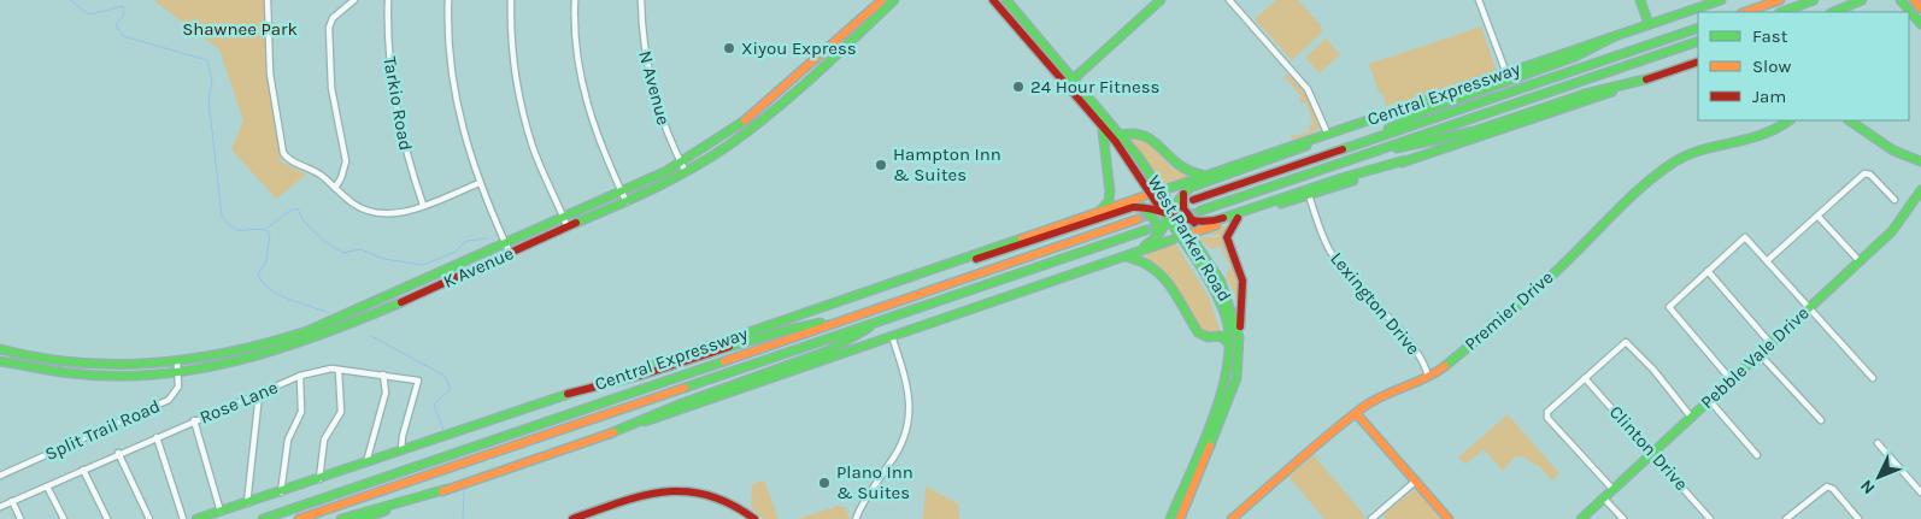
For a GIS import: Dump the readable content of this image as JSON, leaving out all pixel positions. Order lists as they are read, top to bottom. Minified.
{"streets":{"main road":["Central Expressway","West Parker Road","K Avenue","Premier Drive","Pebble Vale Drive"],"street":["N Avenue","Tarkio Road","Lexington Drive","Rose Lane","Split Trail Road","Clinton Drive"]},"crossings":[["N Avenue","K Avenue"],["Central Expressway","Rose Lane"],["K Avenue","Split Trail Road"],["Lexington Drive","Premier Drive"],["Pebble Vale Drive","Clinton Drive"]],"parks":["Shawnee Park"],"places":["Xiyou Express","24 Hour Fitness","Hampton Inn & Suites","Plano Inn & Suites"],"legend":["Fast","Slow","Jam"],"north":"bottom left"}
